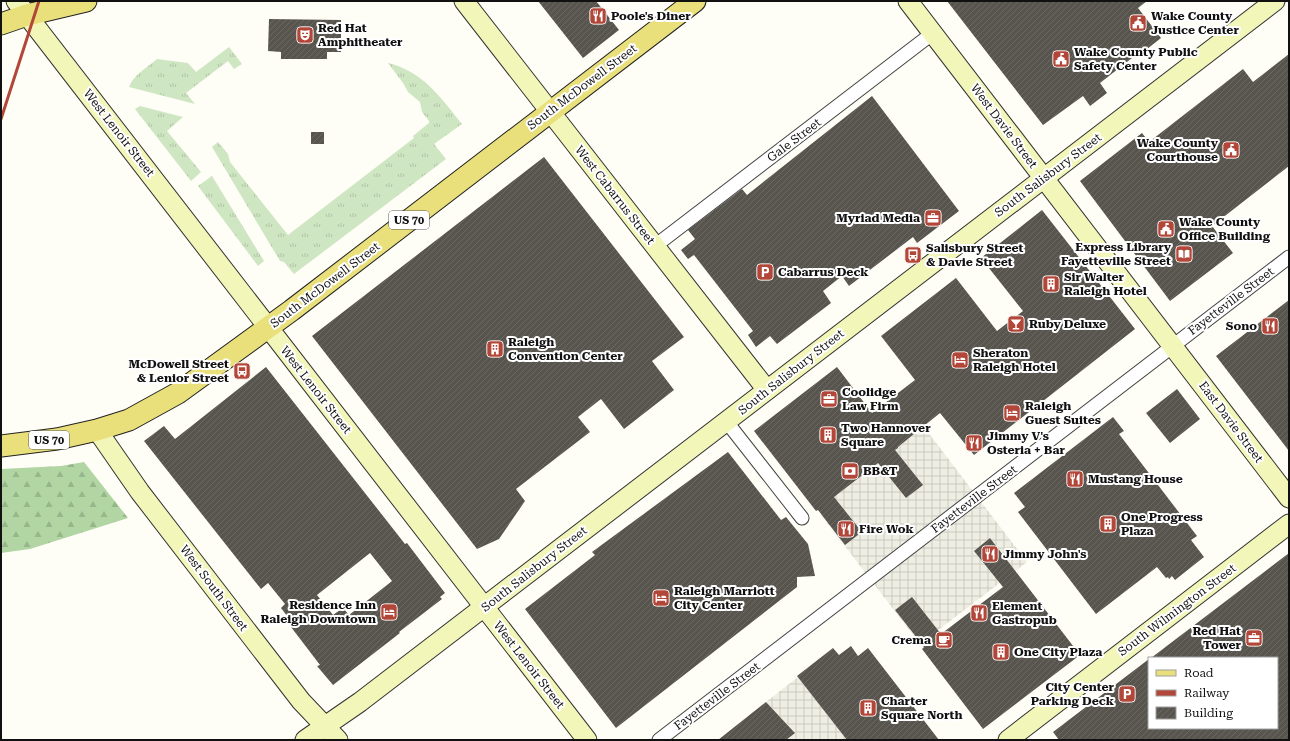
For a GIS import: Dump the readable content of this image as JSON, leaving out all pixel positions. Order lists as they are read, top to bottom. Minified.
{"streets":{"main road":["South McDowell Street","West Davie Street","West Lenoir Street","South Salisbury Street","West Cabarrus Street","US 70","East Davie Street","West South Street","South Wilmington Street"],"street":["Gale Street","Fayetteville Street"]},"crossings":[["South McDowell Street","West Lenoir Street"],["South McDowell Street","West Cabarrus Street"],["South McDowell Street","West South Street"],["West Davie Street","Gale Street"],["West Davie Street","South Salisbury Street"],["West Davie Street","Fayetteville Street"],["West Davie Street","East Davie Street"],["West Lenoir Street","South Salisbury Street"],["Gale Street","West Cabarrus Street"],["South Salisbury Street","West Cabarrus Street"],["South Salisbury Street","West South Street"],["Fayetteville Street","East Davie Street"]],"places":{"restaurant":["Poole's Diner","Sono","Jimmy V's Osteria + Bar","Mustang House","Fire Wok","Jimmy John's","Element Gastropub"],"public building":["Wake County Justice Center","Wake County Public Safety Center","Wake County Courthouse","Wake County Office Building"],"theatre":["Red Hat Amphitheater"],"office":["Myriad Media","Coolidge Law Firm","Red Hat Tower"],"library":["Express Library Fayetteville Street"],"bus stop":["Salisbury Street & Davie Street","McDowell Street & Lenior Street"],"parking":["Cabarrus Deck","City Center Parking Deck"],"building":["Sir Walter Raleigh Hotel","Raleigh Convention Center","Two Hannover Square","One Progress Plaza","One City Plaza","Charter Square North"],"bar":["Ruby Deluxe"],"hotel":["Sheraton Raleigh Hotel","Raleigh Guest Suites","Raleigh Marriott City Center","Residence Inn Raleigh Downtown"],"bank":["BB&T"],"cafe":["Crema"]},"legend":["Road","Railway","Building"]}
